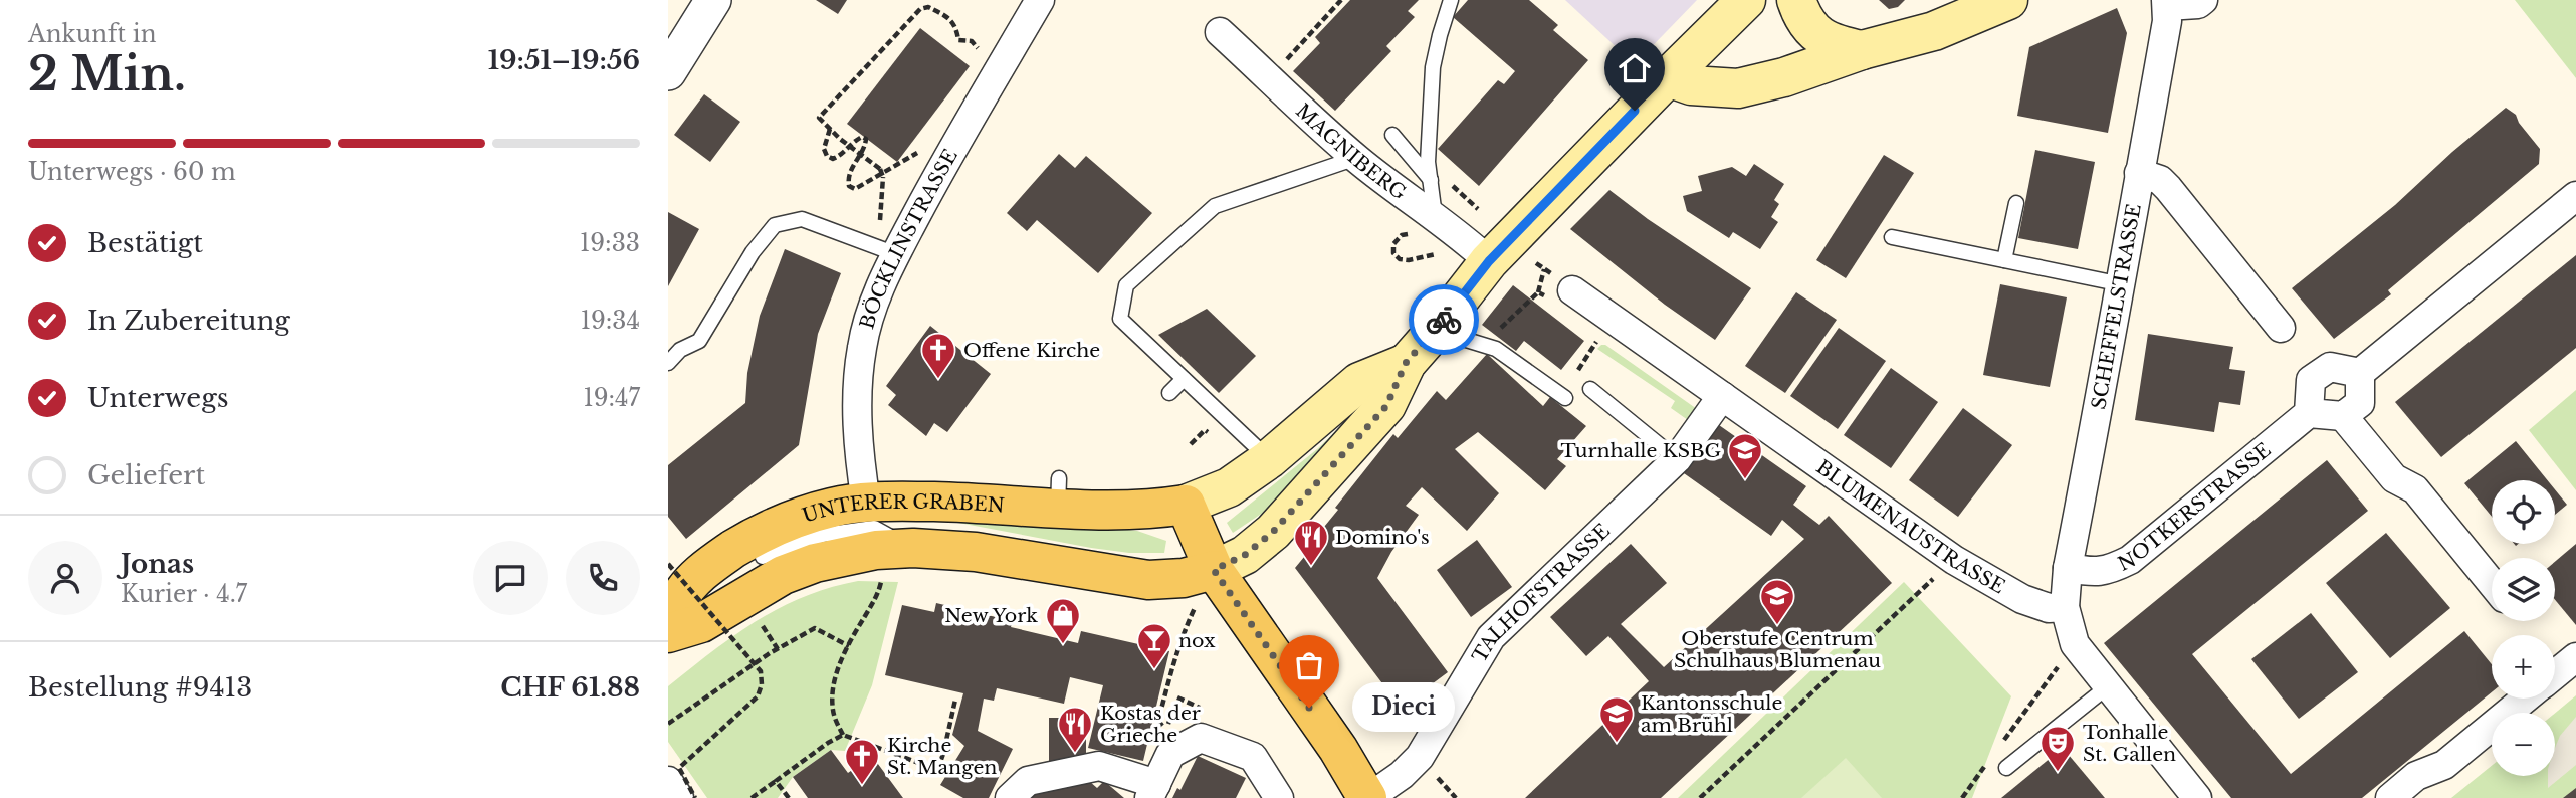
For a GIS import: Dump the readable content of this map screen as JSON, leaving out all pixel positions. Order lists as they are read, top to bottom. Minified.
{"streets":{"main road":["UNTERER GRABEN"],"street":["MAGNIBERG","BÖCKLINSTRASSE","SCHEFFELSTRASSE","NOTKERSTRASSE","BLUMENAUSTRASSE","TALHOFSTRASSE"]},"crossings":[["BÖCKLINSTRASSE","UNTERER GRABEN"],["SCHEFFELSTRASSE","NOTKERSTRASSE"],["SCHEFFELSTRASSE","BLUMENAUSTRASSE"],["BLUMENAUSTRASSE","TALHOFSTRASSE"]],"places":{"church":["Offene Kirche","Kirche St. Mangen"],"school or university":["Turnhalle KSBG","Oberstufe Centrum Schulhaus Blumenau","Kantonsschule am Brühl"],"restaurant":["Domino's","Kostas der Grieche"],"shop":["New York"],"bar":["nox"],"other":["Dieci"],"theatre":["Tonhalle St. Gallen"]},"page":{"heading":["2 Min.","Ankunft in","19:51–19:56"],"panel":["Jonas","Kurier · 4.7","Bestellung #9413","CHF 61.88"],"bar":"Unterwegs · 60 m","list":[["Bestätigt","19:33"],["In Zubereitung","19:34"],["Unterwegs","19:47"],"Geliefert"],"map_buttons":["+","−"],"bubble":"Dieci"}}
